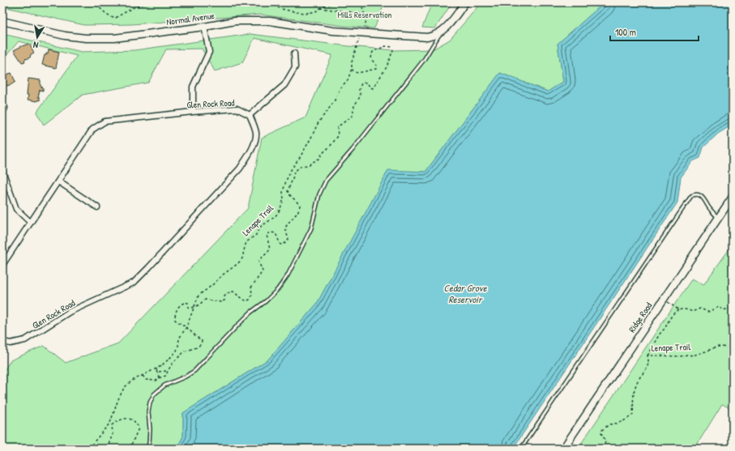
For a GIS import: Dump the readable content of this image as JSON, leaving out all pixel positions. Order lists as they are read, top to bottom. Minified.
{"streets":{"street":["Normal Avenue","Glen Rock Road","Ridge Road"],"path":["Lenape Trail"]},"crossings":[["Normal Avenue","Lenape Trail"]],"water":["Cedar Grove Reservoir"],"parks":["Mills Reservation"],"scale_bar":"100 m","north":"bottom"}
